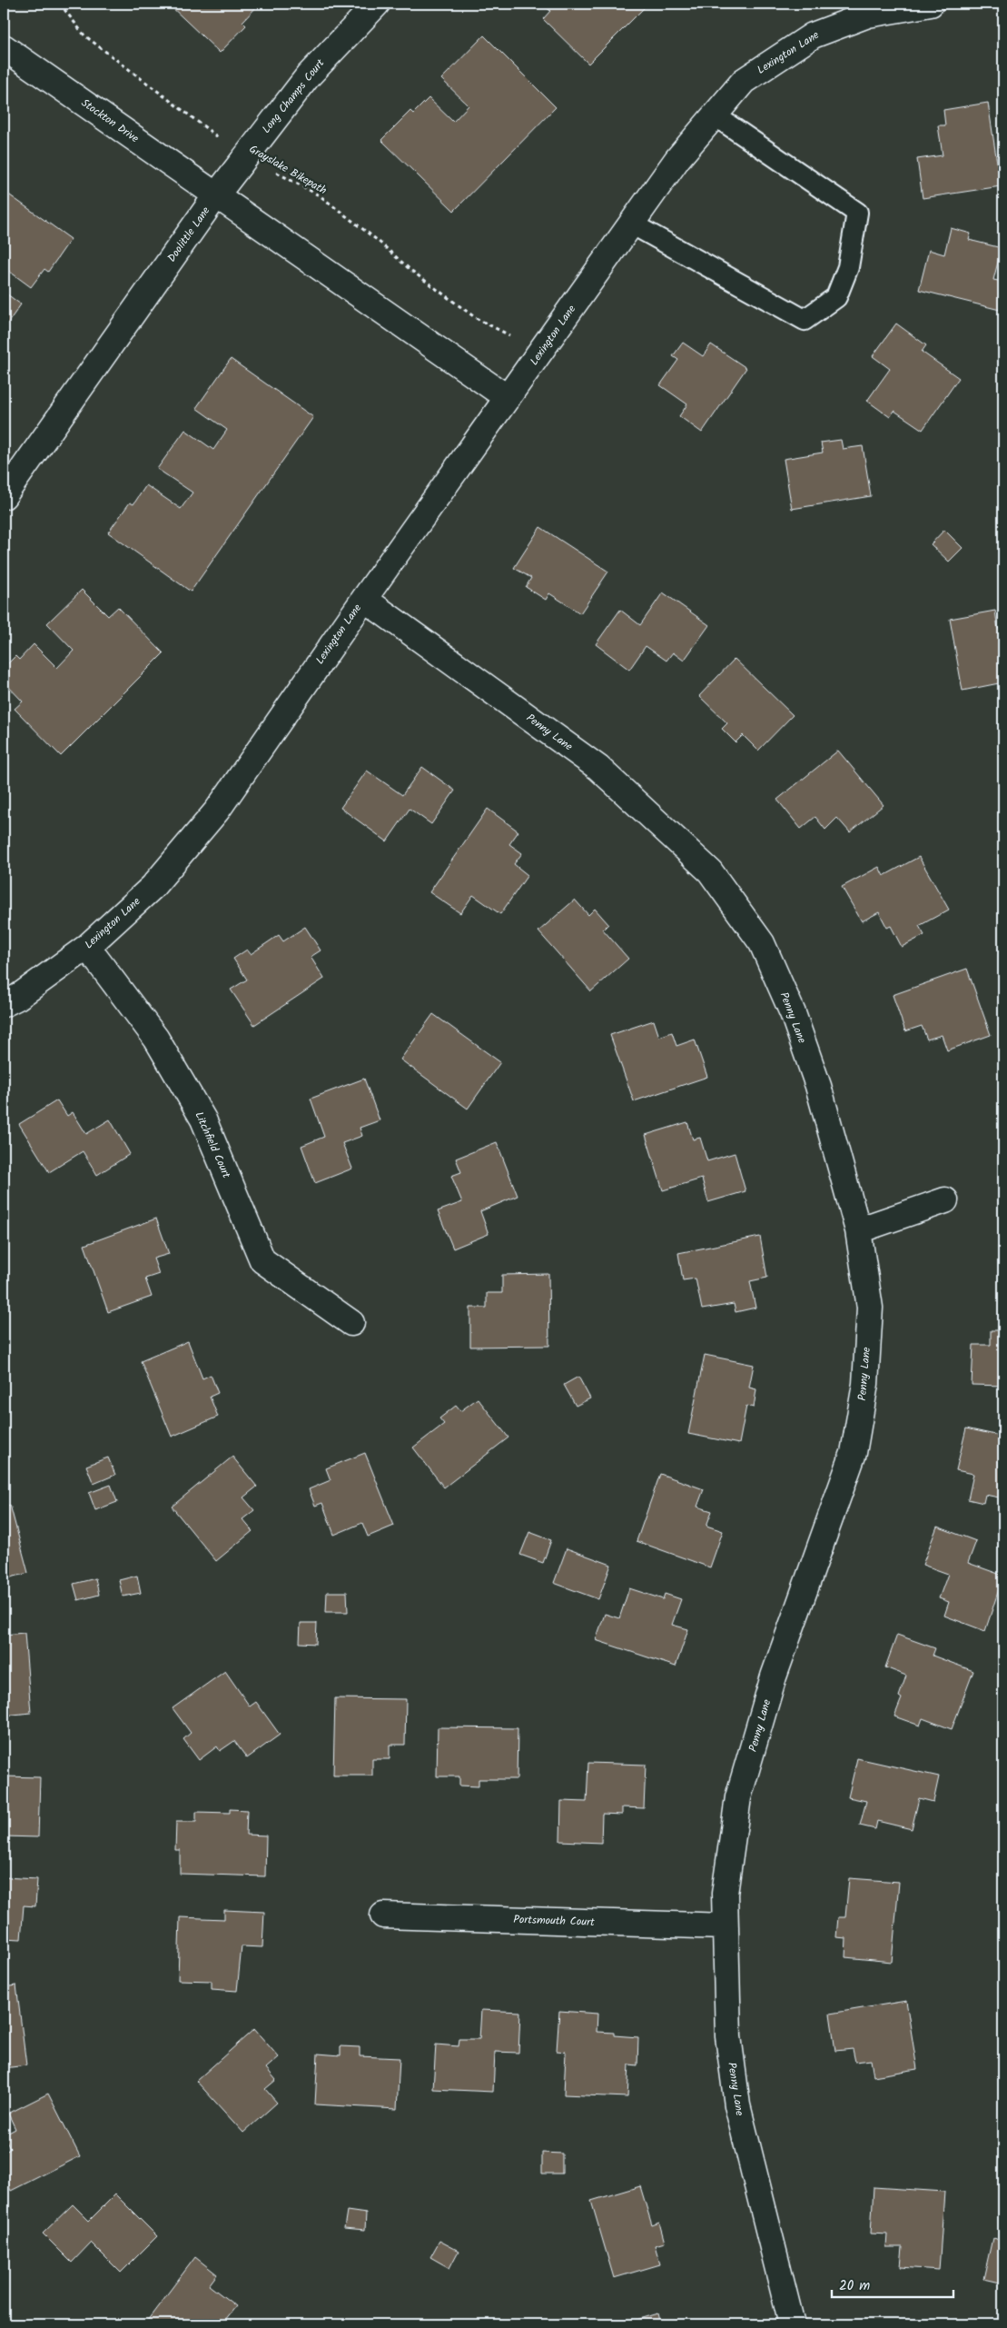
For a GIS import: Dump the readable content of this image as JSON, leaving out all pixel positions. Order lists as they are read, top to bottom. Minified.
{"streets":{"street":["Lexington Lane","Long Champs Court","Stockton Drive","Doolittle Lane","Penny Lane","Litchfield Court","Portsmouth Court"],"path":["Grayslake Bikepath"]},"crossings":[["Lexington Lane","Grayslake Bikepath"],["Lexington Lane","Doolittle Lane"],["Lexington Lane","Penny Lane"],["Lexington Lane","Litchfield Court"],["Long Champs Court","Stockton Drive"],["Long Champs Court","Grayslake Bikepath"],["Long Champs Court","Doolittle Lane"],["Stockton Drive","Doolittle Lane"],["Penny Lane","Portsmouth Court"]],"scale_bar":"20 m"}
